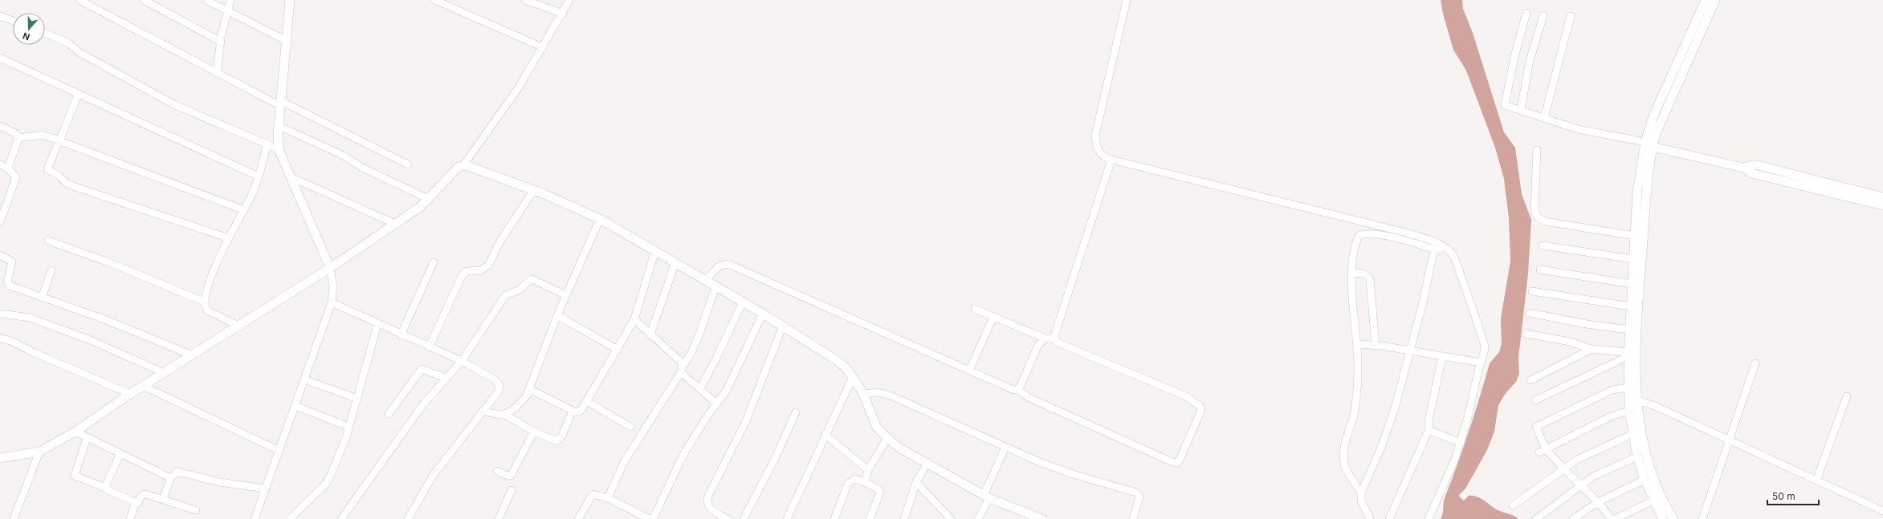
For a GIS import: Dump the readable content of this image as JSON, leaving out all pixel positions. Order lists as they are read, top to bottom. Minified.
{"scale_bar":"50 m","north":"bottom"}
